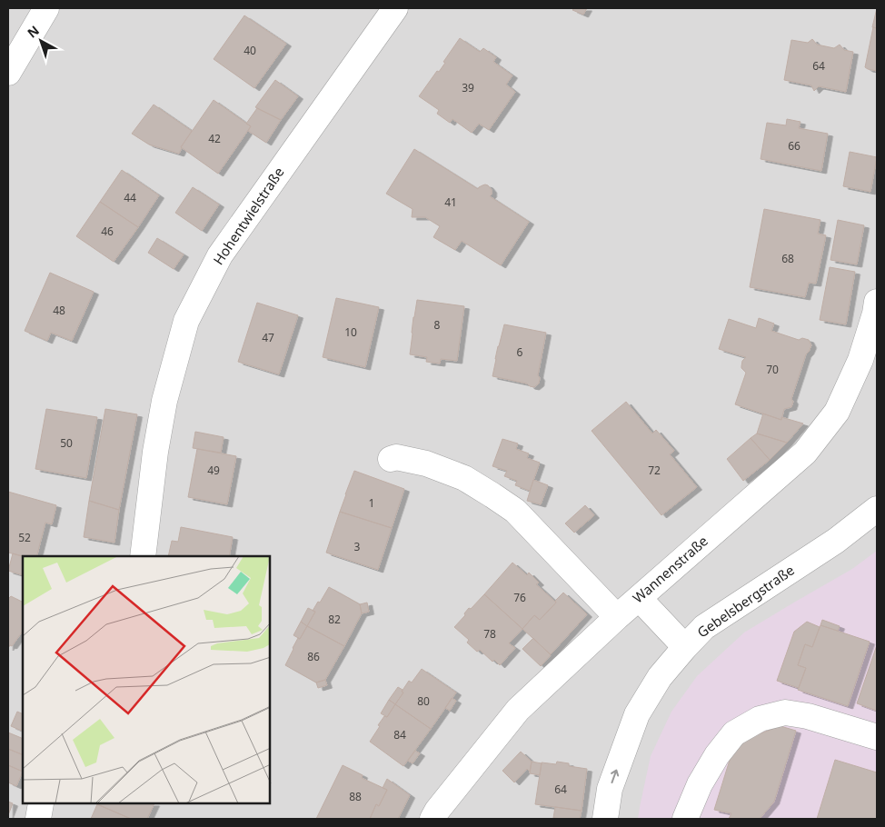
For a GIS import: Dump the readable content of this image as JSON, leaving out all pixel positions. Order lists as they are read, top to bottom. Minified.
{"streets":{"street":["Hohentwielstraße","Wannenstraße","Gebelsbergstraße"]},"one_way":["Gebelsbergstraße"],"house_numbers":["40","64","39","42","66","44","41","46","68","48","8","10","47","6","70","50","49","72","1","52","3","76","82","78","86","80","84","64","88"],"north":"top left"}
